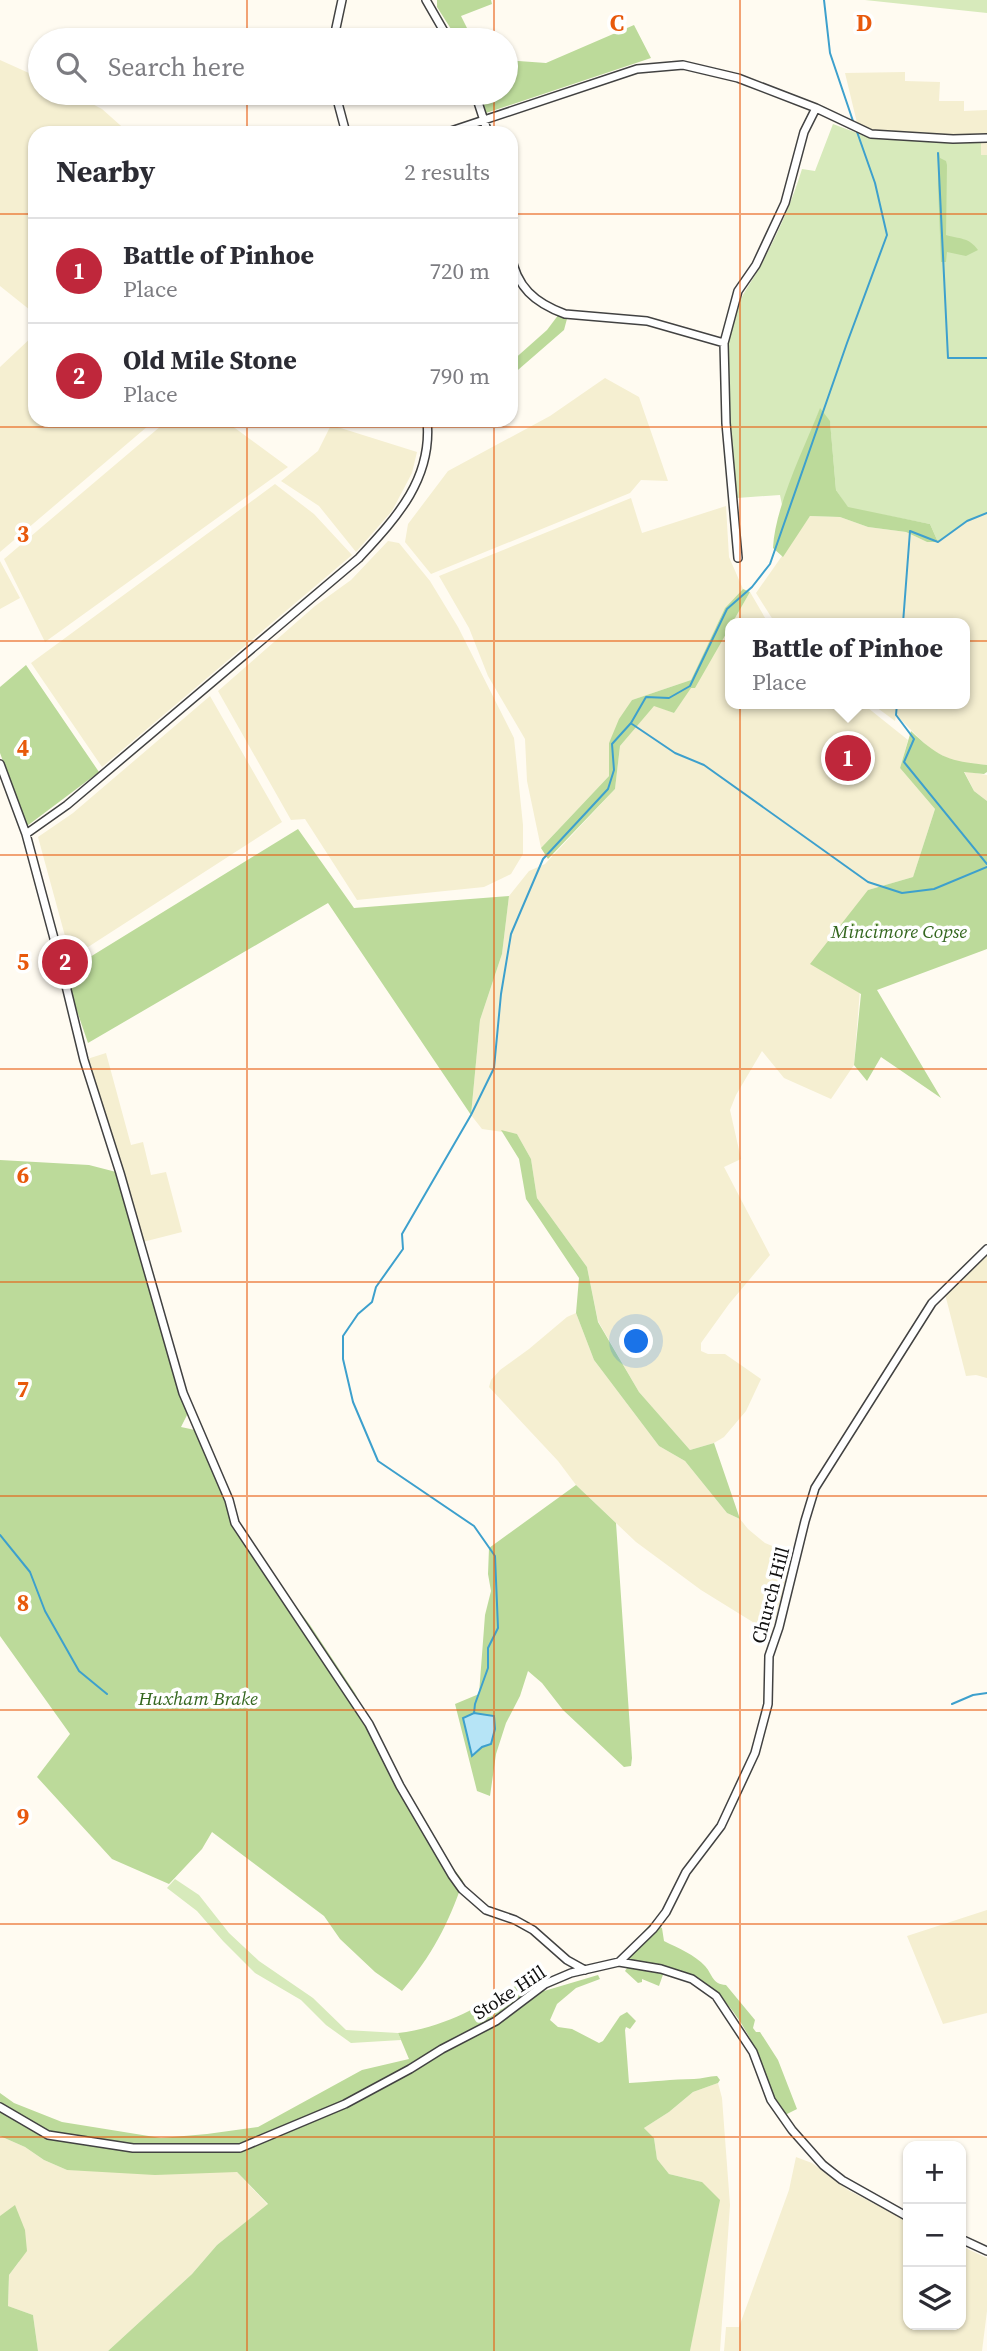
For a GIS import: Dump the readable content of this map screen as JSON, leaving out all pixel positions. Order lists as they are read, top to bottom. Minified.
{"streets":{"street":["Church Hill","Stoke Hill"]},"crossings":[["Church Hill","Stoke Hill"]],"parks":["Mincimore Copse","Huxham Brake"],"page":{"search":"Search here","heading":["Nearby","2 results"],"list":[{"mark":"1","name":"Battle of Pinhoe","note":"Place","value":"720 m"},{"mark":"2","name":"Old Mile Stone","note":"Place","value":"790 m"}],"popup":["Battle of Pinhoe","Place"],"pins":["1","2"],"map_buttons":["+","−"]},"grid":{"columns":["C","D"],"rows":["3","4","5","6","7","8","9"]}}
